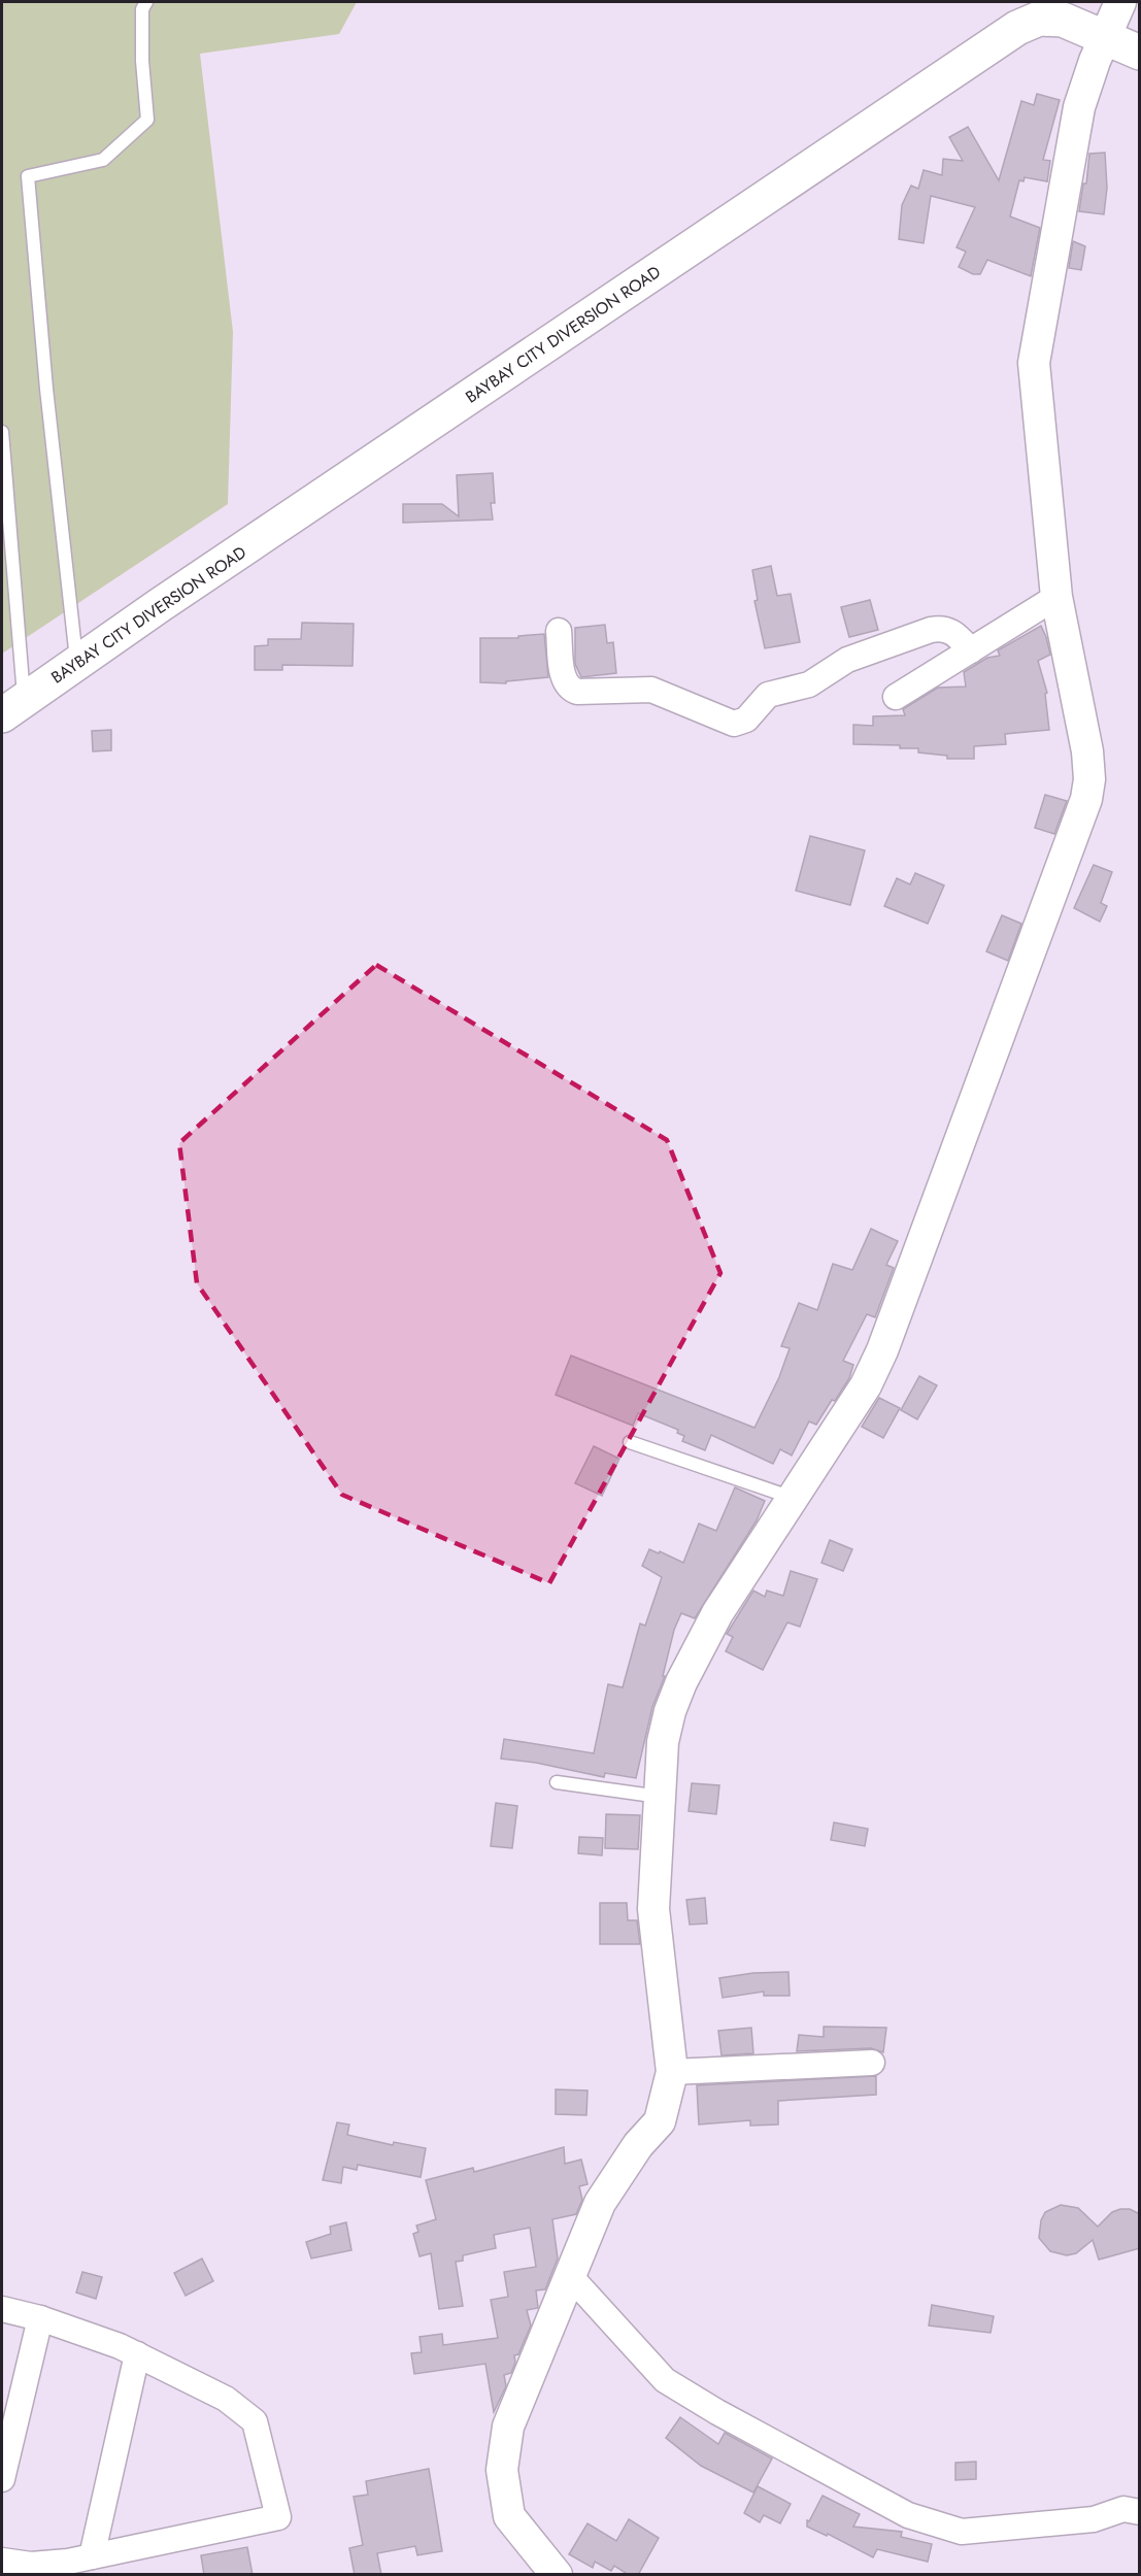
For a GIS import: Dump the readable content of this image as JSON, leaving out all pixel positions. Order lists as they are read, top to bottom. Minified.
{"streets":{"highway":["BAYBAY CITY DIVERSION ROAD"]}}
